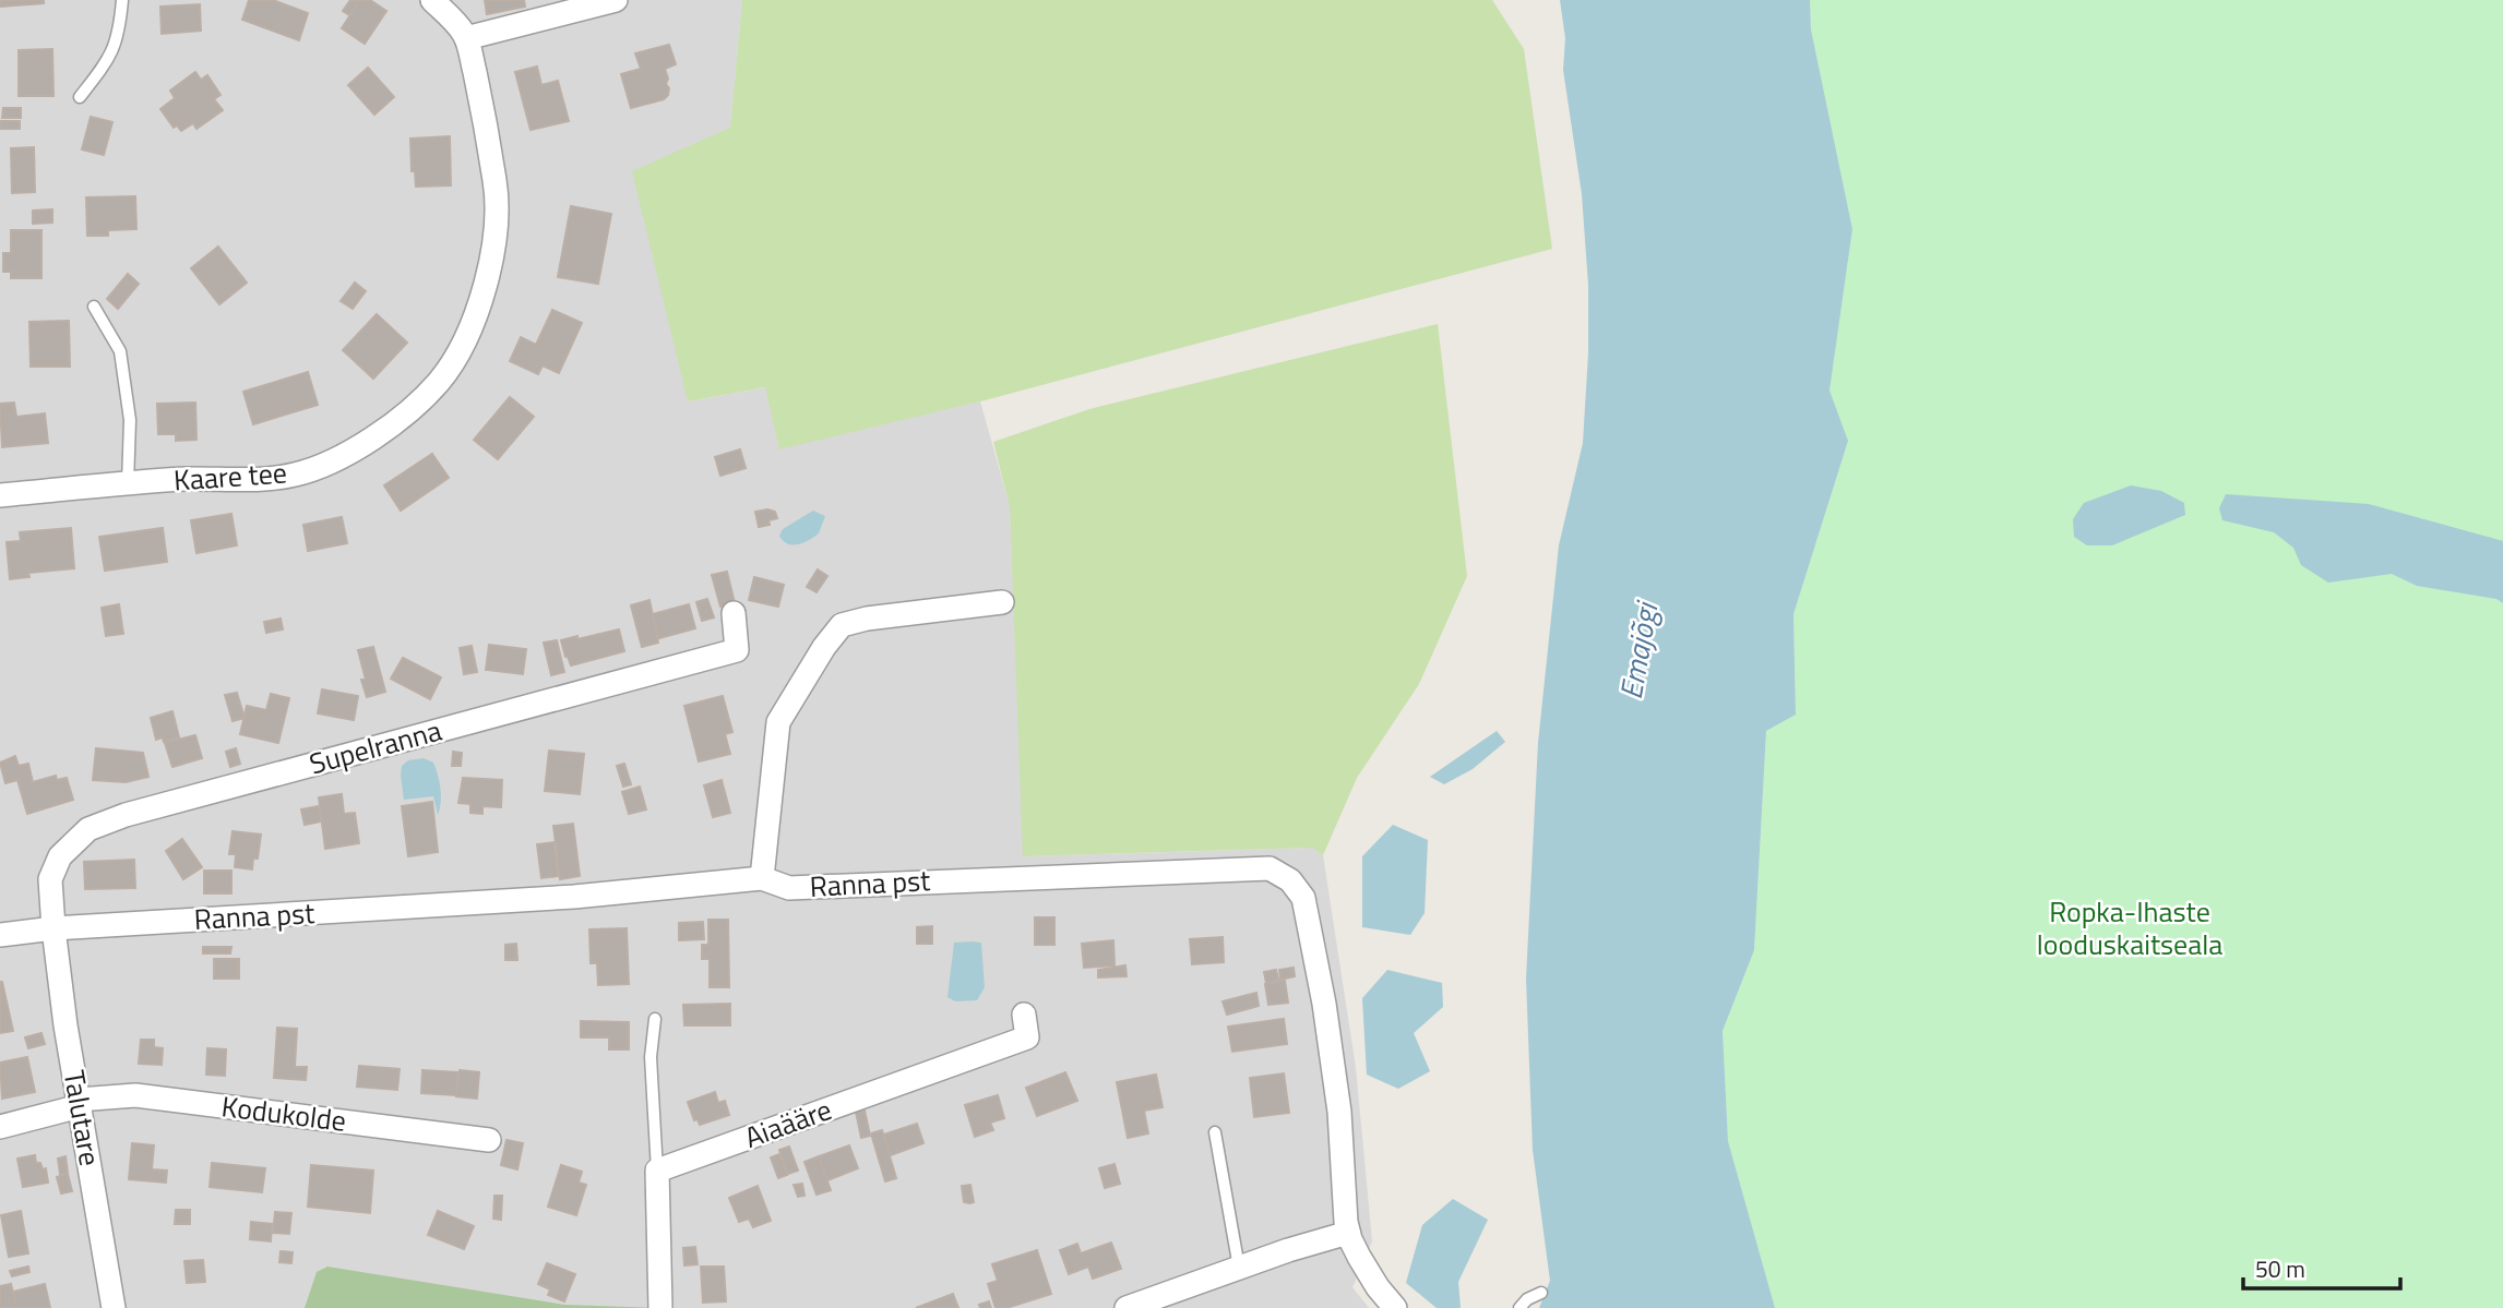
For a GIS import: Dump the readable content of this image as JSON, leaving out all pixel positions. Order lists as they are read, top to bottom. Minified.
{"streets":{"street":["Kaare tee","Supelranna","Ranna pst","Kodukolde","Talutare","Aiaääre"]},"crossings":[["Supelranna","Ranna pst"],["Supelranna","Talutare"],["Ranna pst","Talutare"],["Kodukolde","Talutare"]],"water":["Emajõgi"],"parks":["Ropka-Ihaste looduskaitseala"],"scale_bar":"50 m"}
